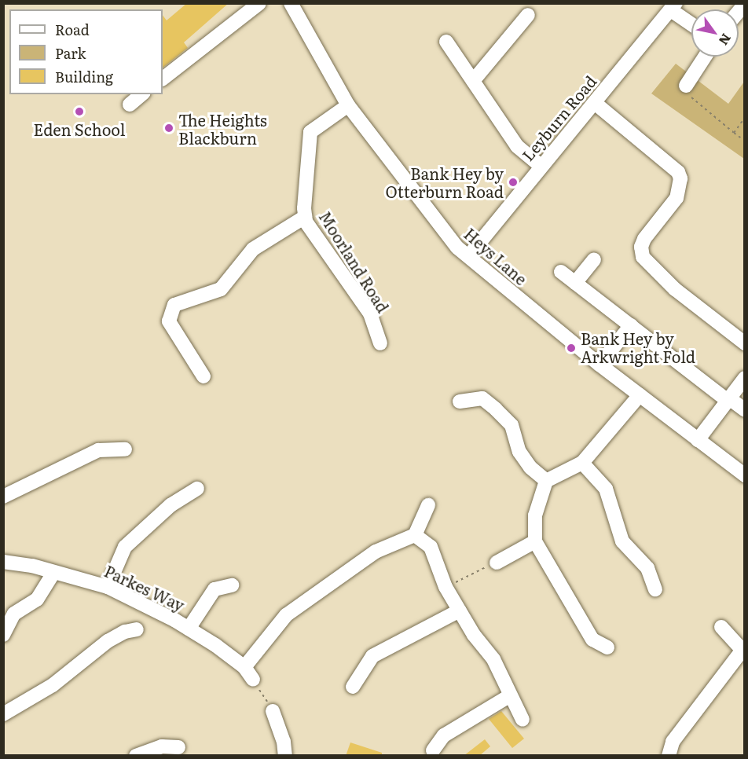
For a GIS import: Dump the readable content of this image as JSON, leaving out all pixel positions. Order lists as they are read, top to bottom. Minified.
{"streets":{"street":["Leyburn Road","Heys Lane","Moorland Road","Parkes Way"]},"crossings":[["Leyburn Road","Heys Lane"],["Heys Lane","Moorland Road"]],"places":["Eden School","The Heights Blackburn","Bank Hey by Otterburn Road","Bank Hey by Arkwright Fold"],"legend":["Road","Park","Building"],"north":"bottom right"}
